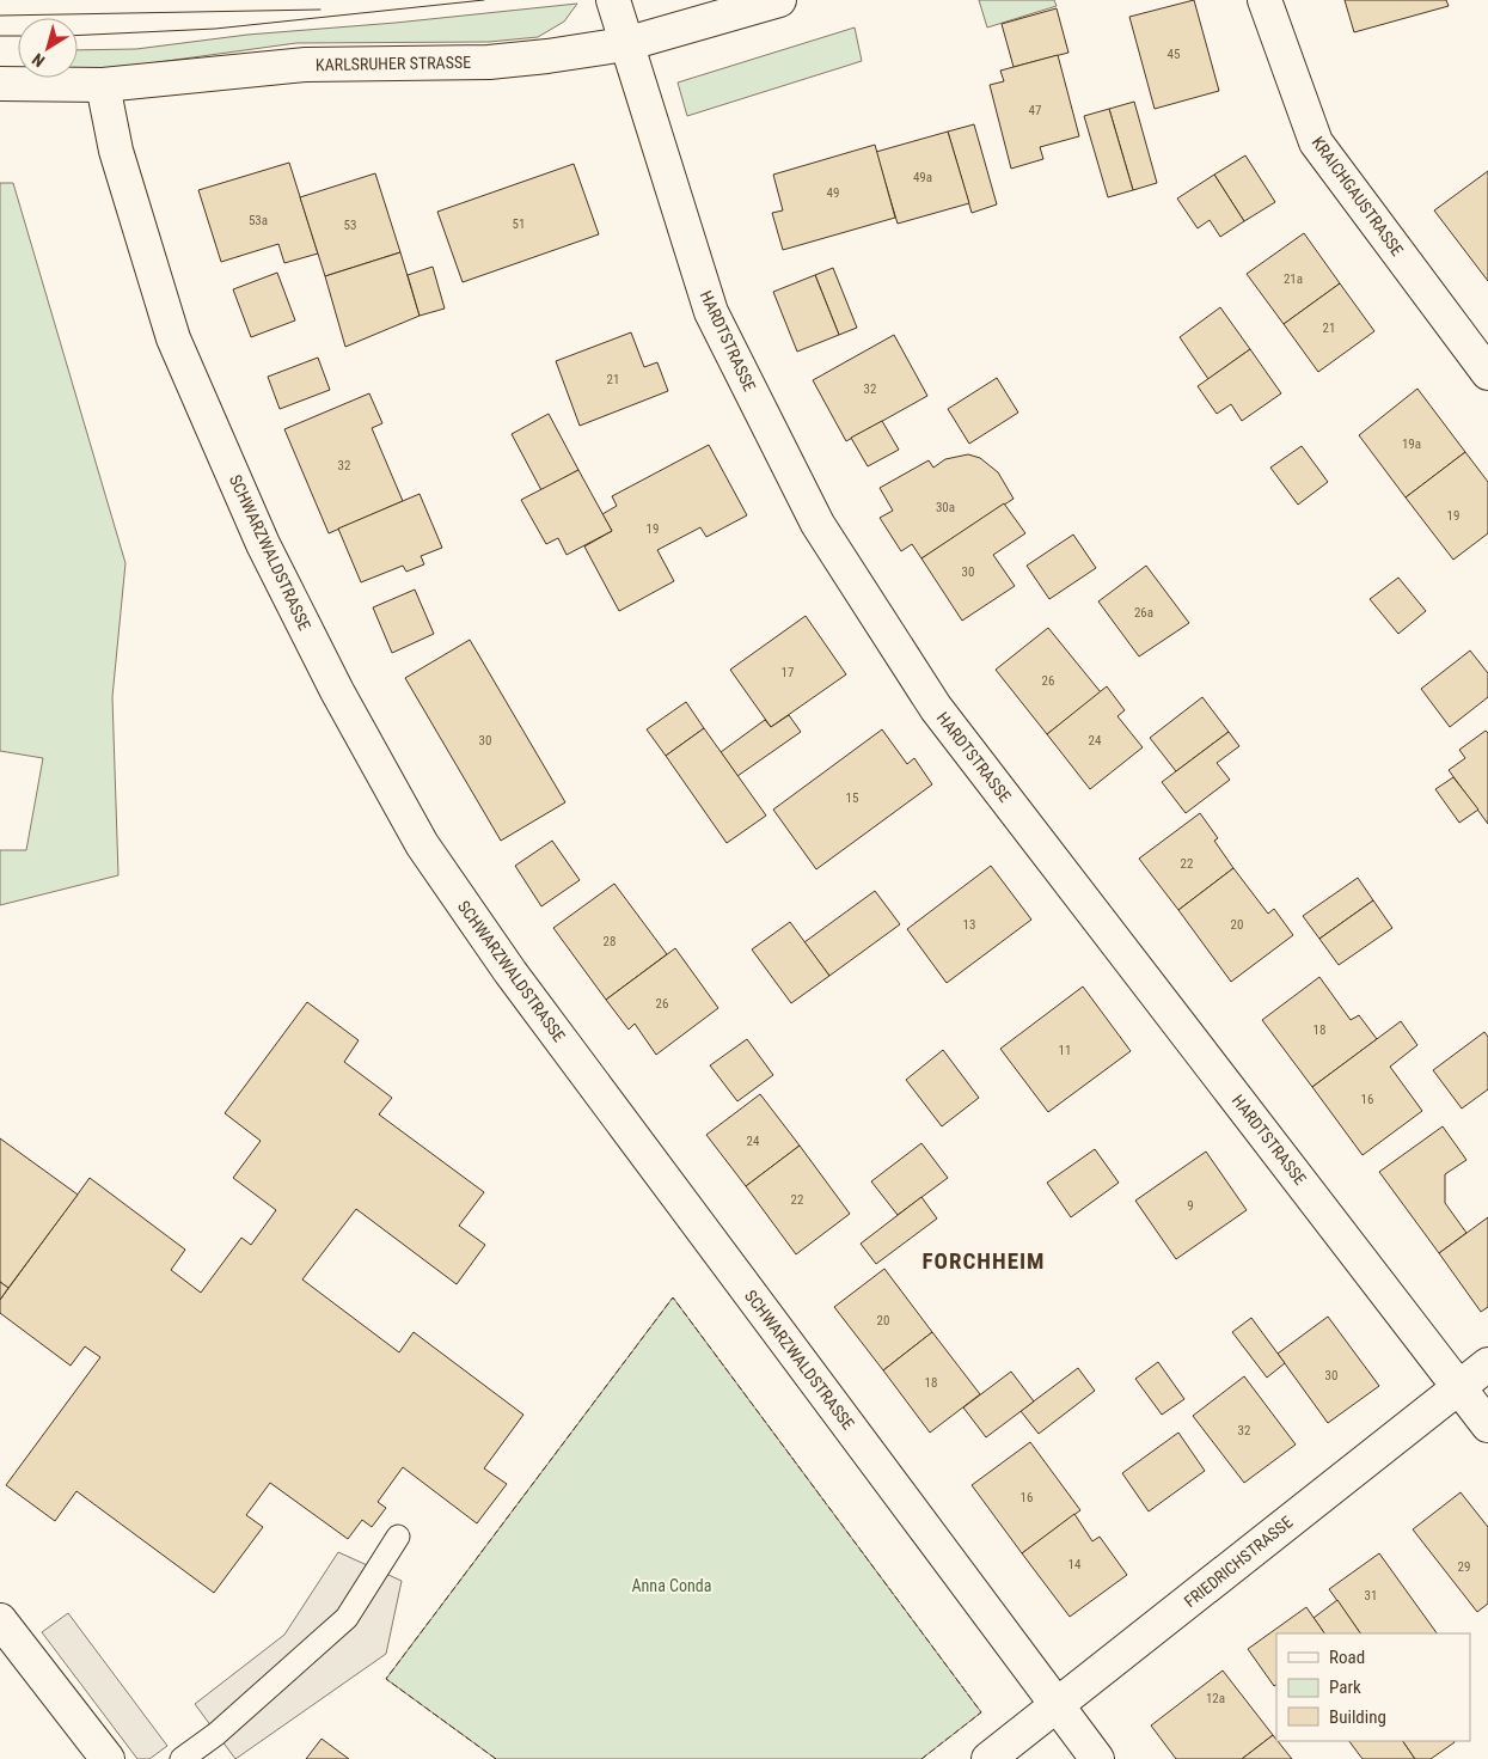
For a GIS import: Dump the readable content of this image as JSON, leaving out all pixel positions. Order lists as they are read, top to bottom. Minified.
{"streets":{"street":["KARLSRUHER STRASSE","KRAICHGAUSTRASSE","HARDTSTRASSE","SCHWARZWALDSTRASSE","FRIEDRICHSTRASSE"]},"crossings":[["KARLSRUHER STRASSE","HARDTSTRASSE"],["KARLSRUHER STRASSE","SCHWARZWALDSTRASSE"],["HARDTSTRASSE","FRIEDRICHSTRASSE"],["SCHWARZWALDSTRASSE","FRIEDRICHSTRASSE"]],"districts":["FORCHHEIM"],"parks":["Anna Conda"],"house_numbers":["45","47","49a","49","53a","51","53","21a","21","21","32","19a","32","30a","19","19","30","26a","17","26","30","24","15","22","13","20","28","26","18","11","16","24","22","9","20","30","18","32","16","14","29","31","12a"],"legend":["Road","Park","Building"],"north":"bottom left"}
